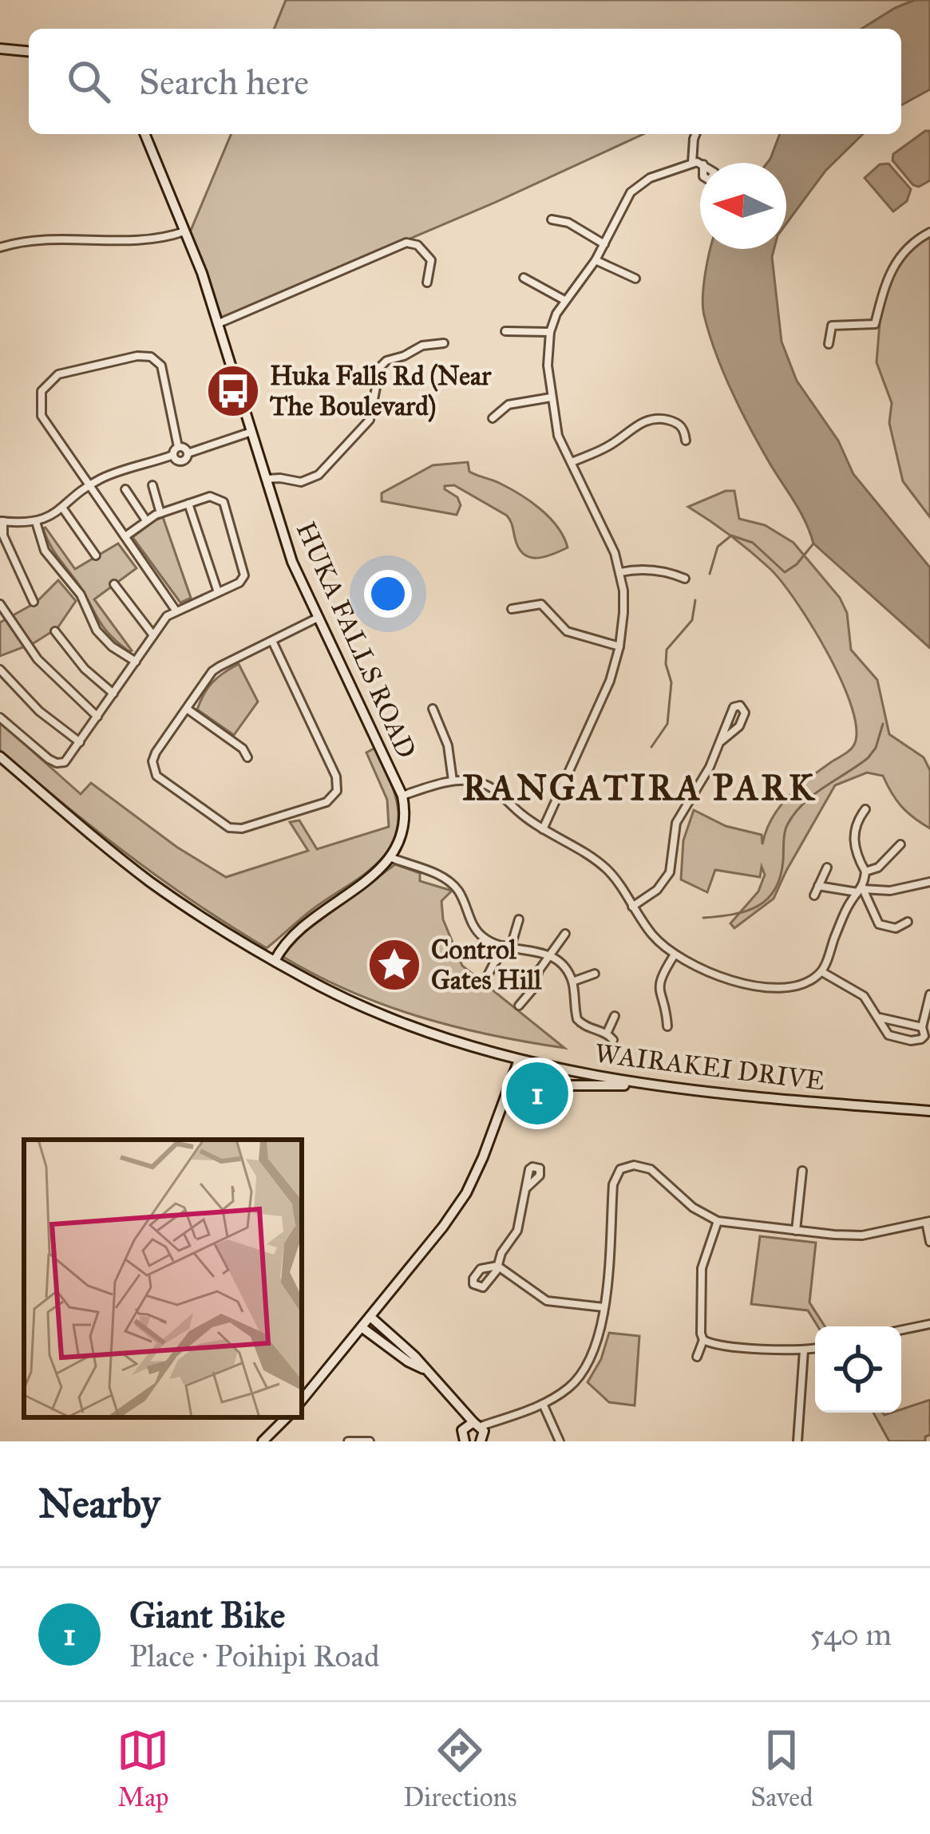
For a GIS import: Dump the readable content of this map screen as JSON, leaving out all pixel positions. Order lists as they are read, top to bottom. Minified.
{"streets":{"main road":["HUKA FALLS ROAD","WAIRAKEI DRIVE"]},"districts":["RANGATIRA PARK"],"places":{"bus stop":["Huka Falls Rd (Near The Boulevard)"],"place":["Control Gates Hill"]},"north":"left","page":{"search":"Search here","pins":"1","heading":"Nearby","list":[{"mark":"1","name":"Giant Bike","note":"Place · Poihipi Road","value":"540 m"}],"nav":["Map","Directions","Saved"]}}
